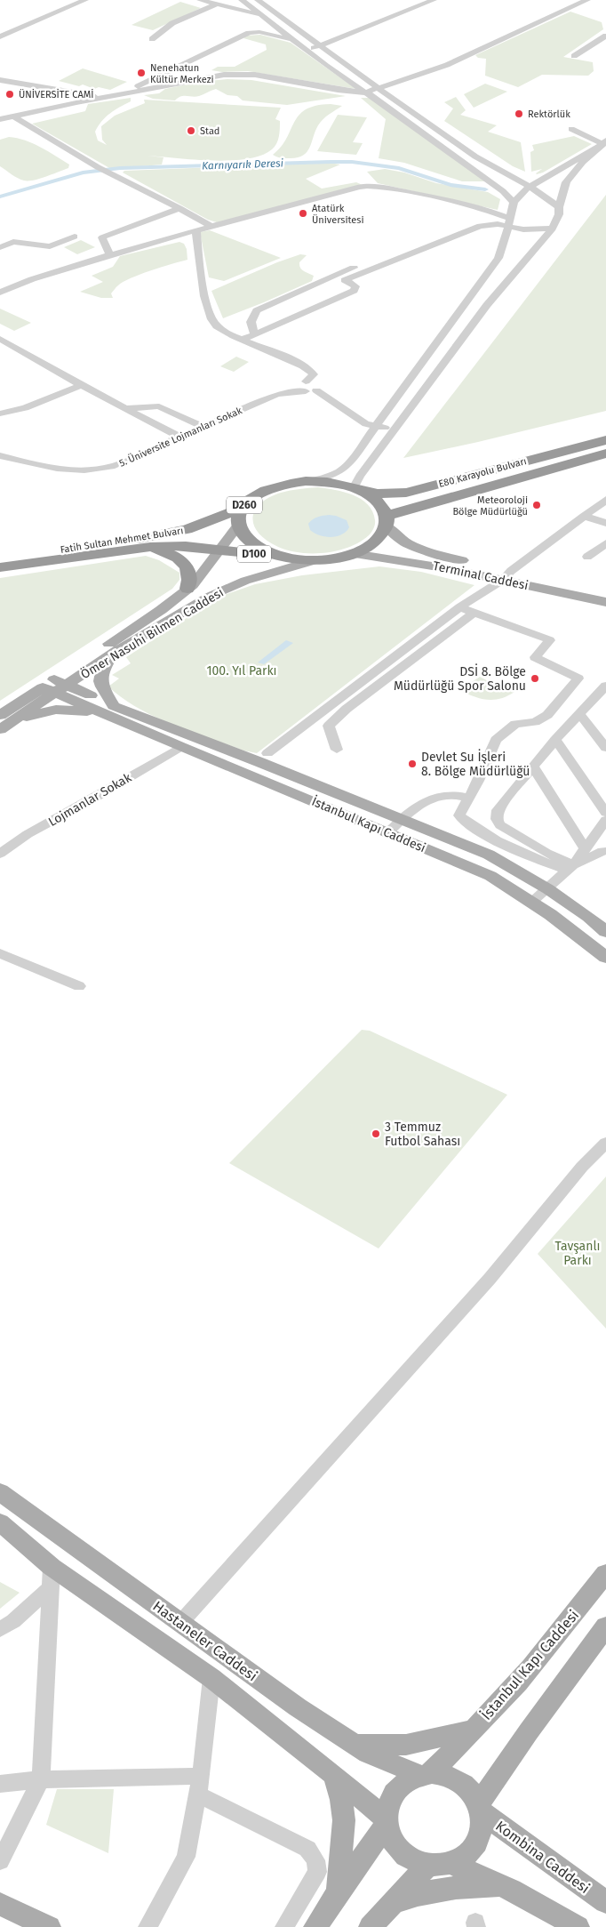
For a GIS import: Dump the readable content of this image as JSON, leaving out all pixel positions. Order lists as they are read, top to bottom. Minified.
{"streets":{"highway":["E80 Karayolu Bulvarı","D260","Fatih Sultan Mehmet Bulvarı","D100"],"main road":["Terminal Caddesi","Ömer Nasuhi Bilmen Caddesi","İstanbul Kapı Caddesi","Hastaneler Caddesi","Kombina Caddesi"],"street":["5. Üniversite Lojmanları Sokak","Lojmanlar Sokak"]},"crossings":[["E80 Karayolu Bulvarı","D260"],["E80 Karayolu Bulvarı","Terminal Caddesi"],["D260","Fatih Sultan Mehmet Bulvarı"],["D260","D100"],["D260","Terminal Caddesi"],["D260","Ömer Nasuhi Bilmen Caddesi"],["Fatih Sultan Mehmet Bulvarı","D100"],["Fatih Sultan Mehmet Bulvarı","Ömer Nasuhi Bilmen Caddesi"],["D100","Ömer Nasuhi Bilmen Caddesi"],["Lojmanlar Sokak","İstanbul Kapı Caddesi"],["İstanbul Kapı Caddesi","Hastaneler Caddesi"],["İstanbul Kapı Caddesi","Kombina Caddesi"],["Hastaneler Caddesi","Kombina Caddesi"]],"water":["Karnıyarık Deresi"],"parks":["100. Yıl Parkı","Tavşanlı Parkı"],"places":["Nenehatun Kültür Merkezi","ÜNİVERSİTE CAMİ","Rektörlük","Stad","Atatürk Üniversitesi","Meteoroloji Bölge Müdürlüğü","DSİ 8. Bölge Müdürlüğü Spor Salonu","Devlet Su İşleri 8. Bölge Müdürlüğü","3 Temmuz Futbol Sahası"]}
